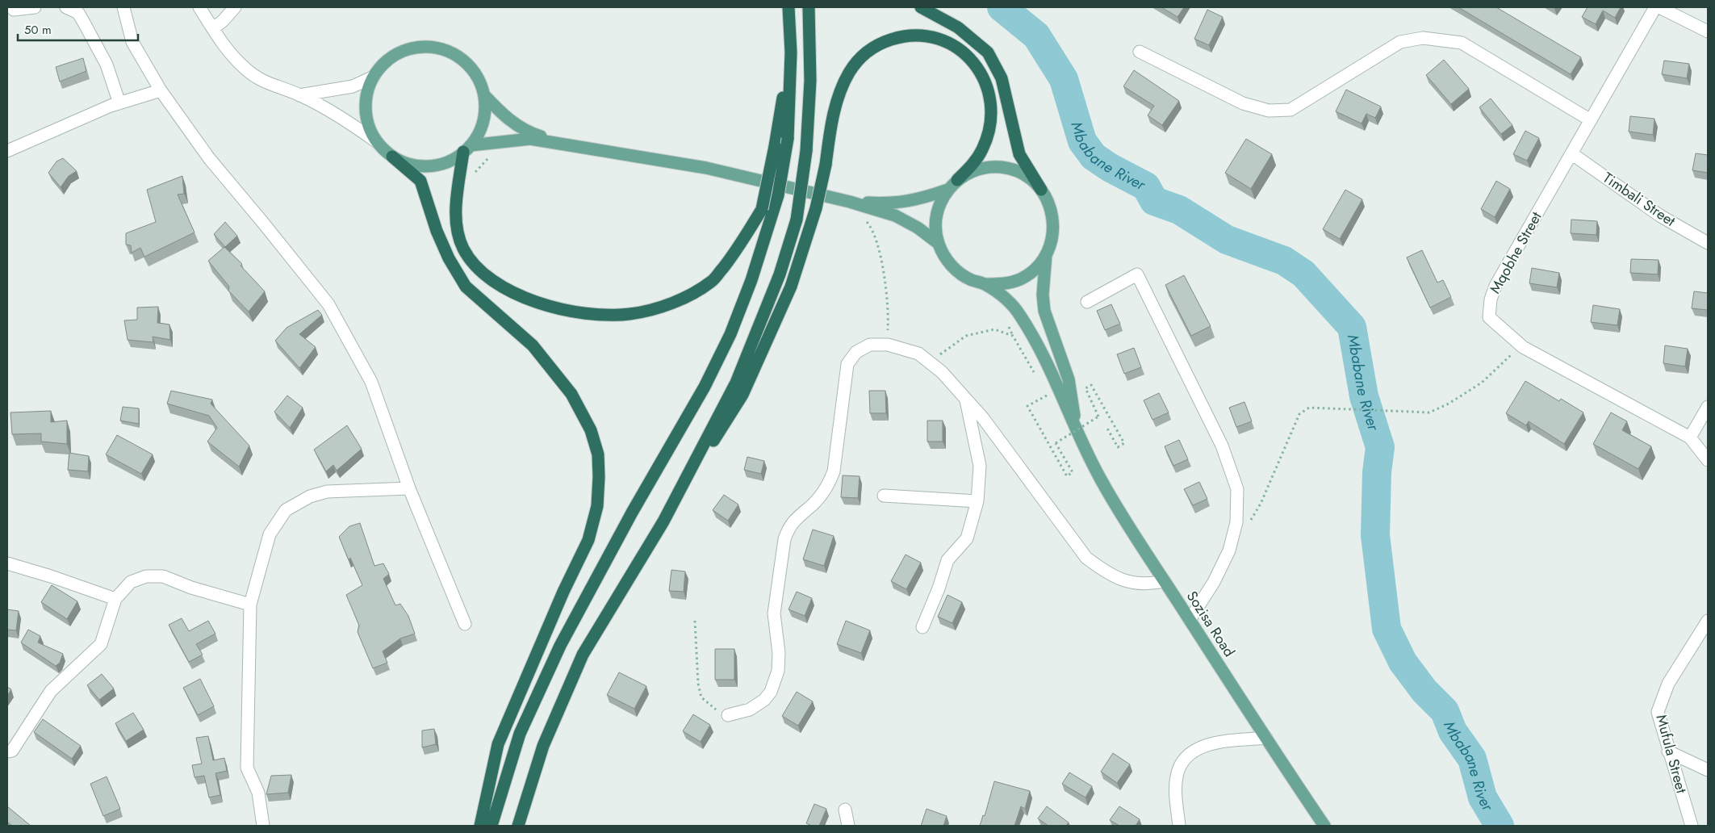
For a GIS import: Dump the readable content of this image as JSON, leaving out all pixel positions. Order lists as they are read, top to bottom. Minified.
{"streets":{"main road":["Sozisa Road"],"street":["Timbali Street","Mqobhe Street","Mufula Street"]},"crossings":[["Timbali Street","Mqobhe Street"]],"water":["Mbabane River"],"scale_bar":"50 m"}
